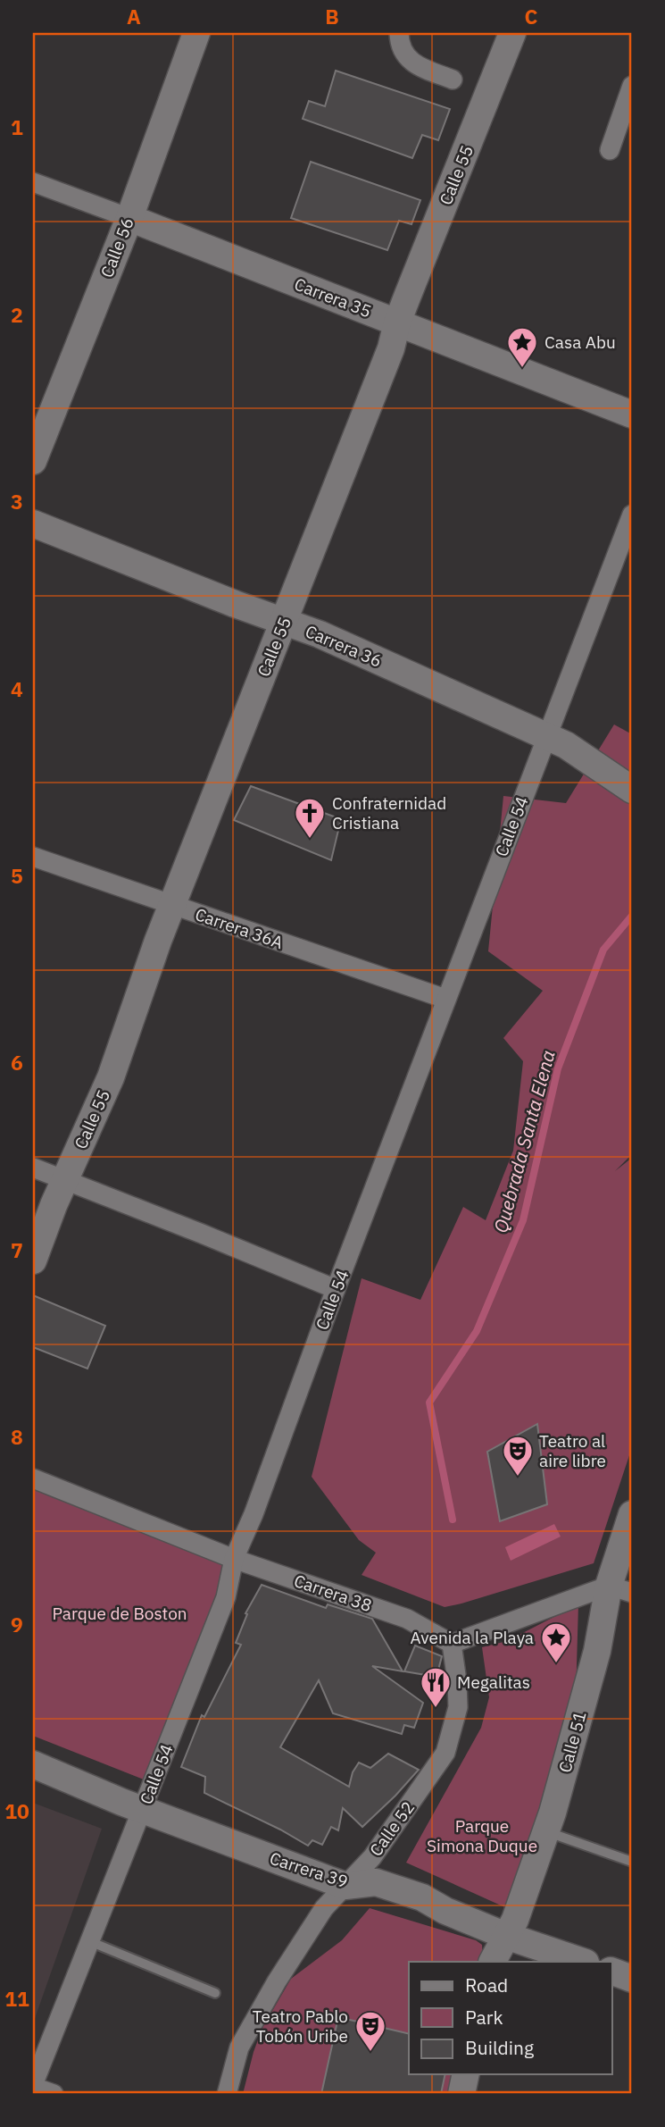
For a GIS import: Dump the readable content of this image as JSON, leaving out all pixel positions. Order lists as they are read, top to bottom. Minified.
{"streets":{"street":["Calle 55","Calle 56","Carrera 35","Carrera 36","Calle 54","Carrera 36A","Carrera 38","Calle 51","Calle 52","Carrera 39"]},"crossings":[["Calle 55","Carrera 35"],["Calle 55","Carrera 36"],["Calle 55","Carrera 36A"],["Calle 56","Carrera 35"],["Carrera 36","Calle 54"],["Calle 54","Carrera 36A"],["Calle 54","Carrera 38"],["Calle 54","Carrera 39"],["Carrera 38","Calle 52"],["Calle 51","Carrera 39"],["Calle 52","Carrera 39"]],"water":["Quebrada Santa Elena"],"parks":["Parque de Boston","Parque Simona Duque"],"places":{"place":["Casa Abu","Avenida la Playa"],"church":["Confraternidad Cristiana"],"theatre":["Teatro al aire libre","Teatro Pablo Tobón Uribe"],"restaurant":["Megalitas"]},"legend":["Road","Park","Building"],"grid":{"columns":["A","B","C"],"rows":["1","2","3","4","5","6","7","8","9","10","11"]}}
